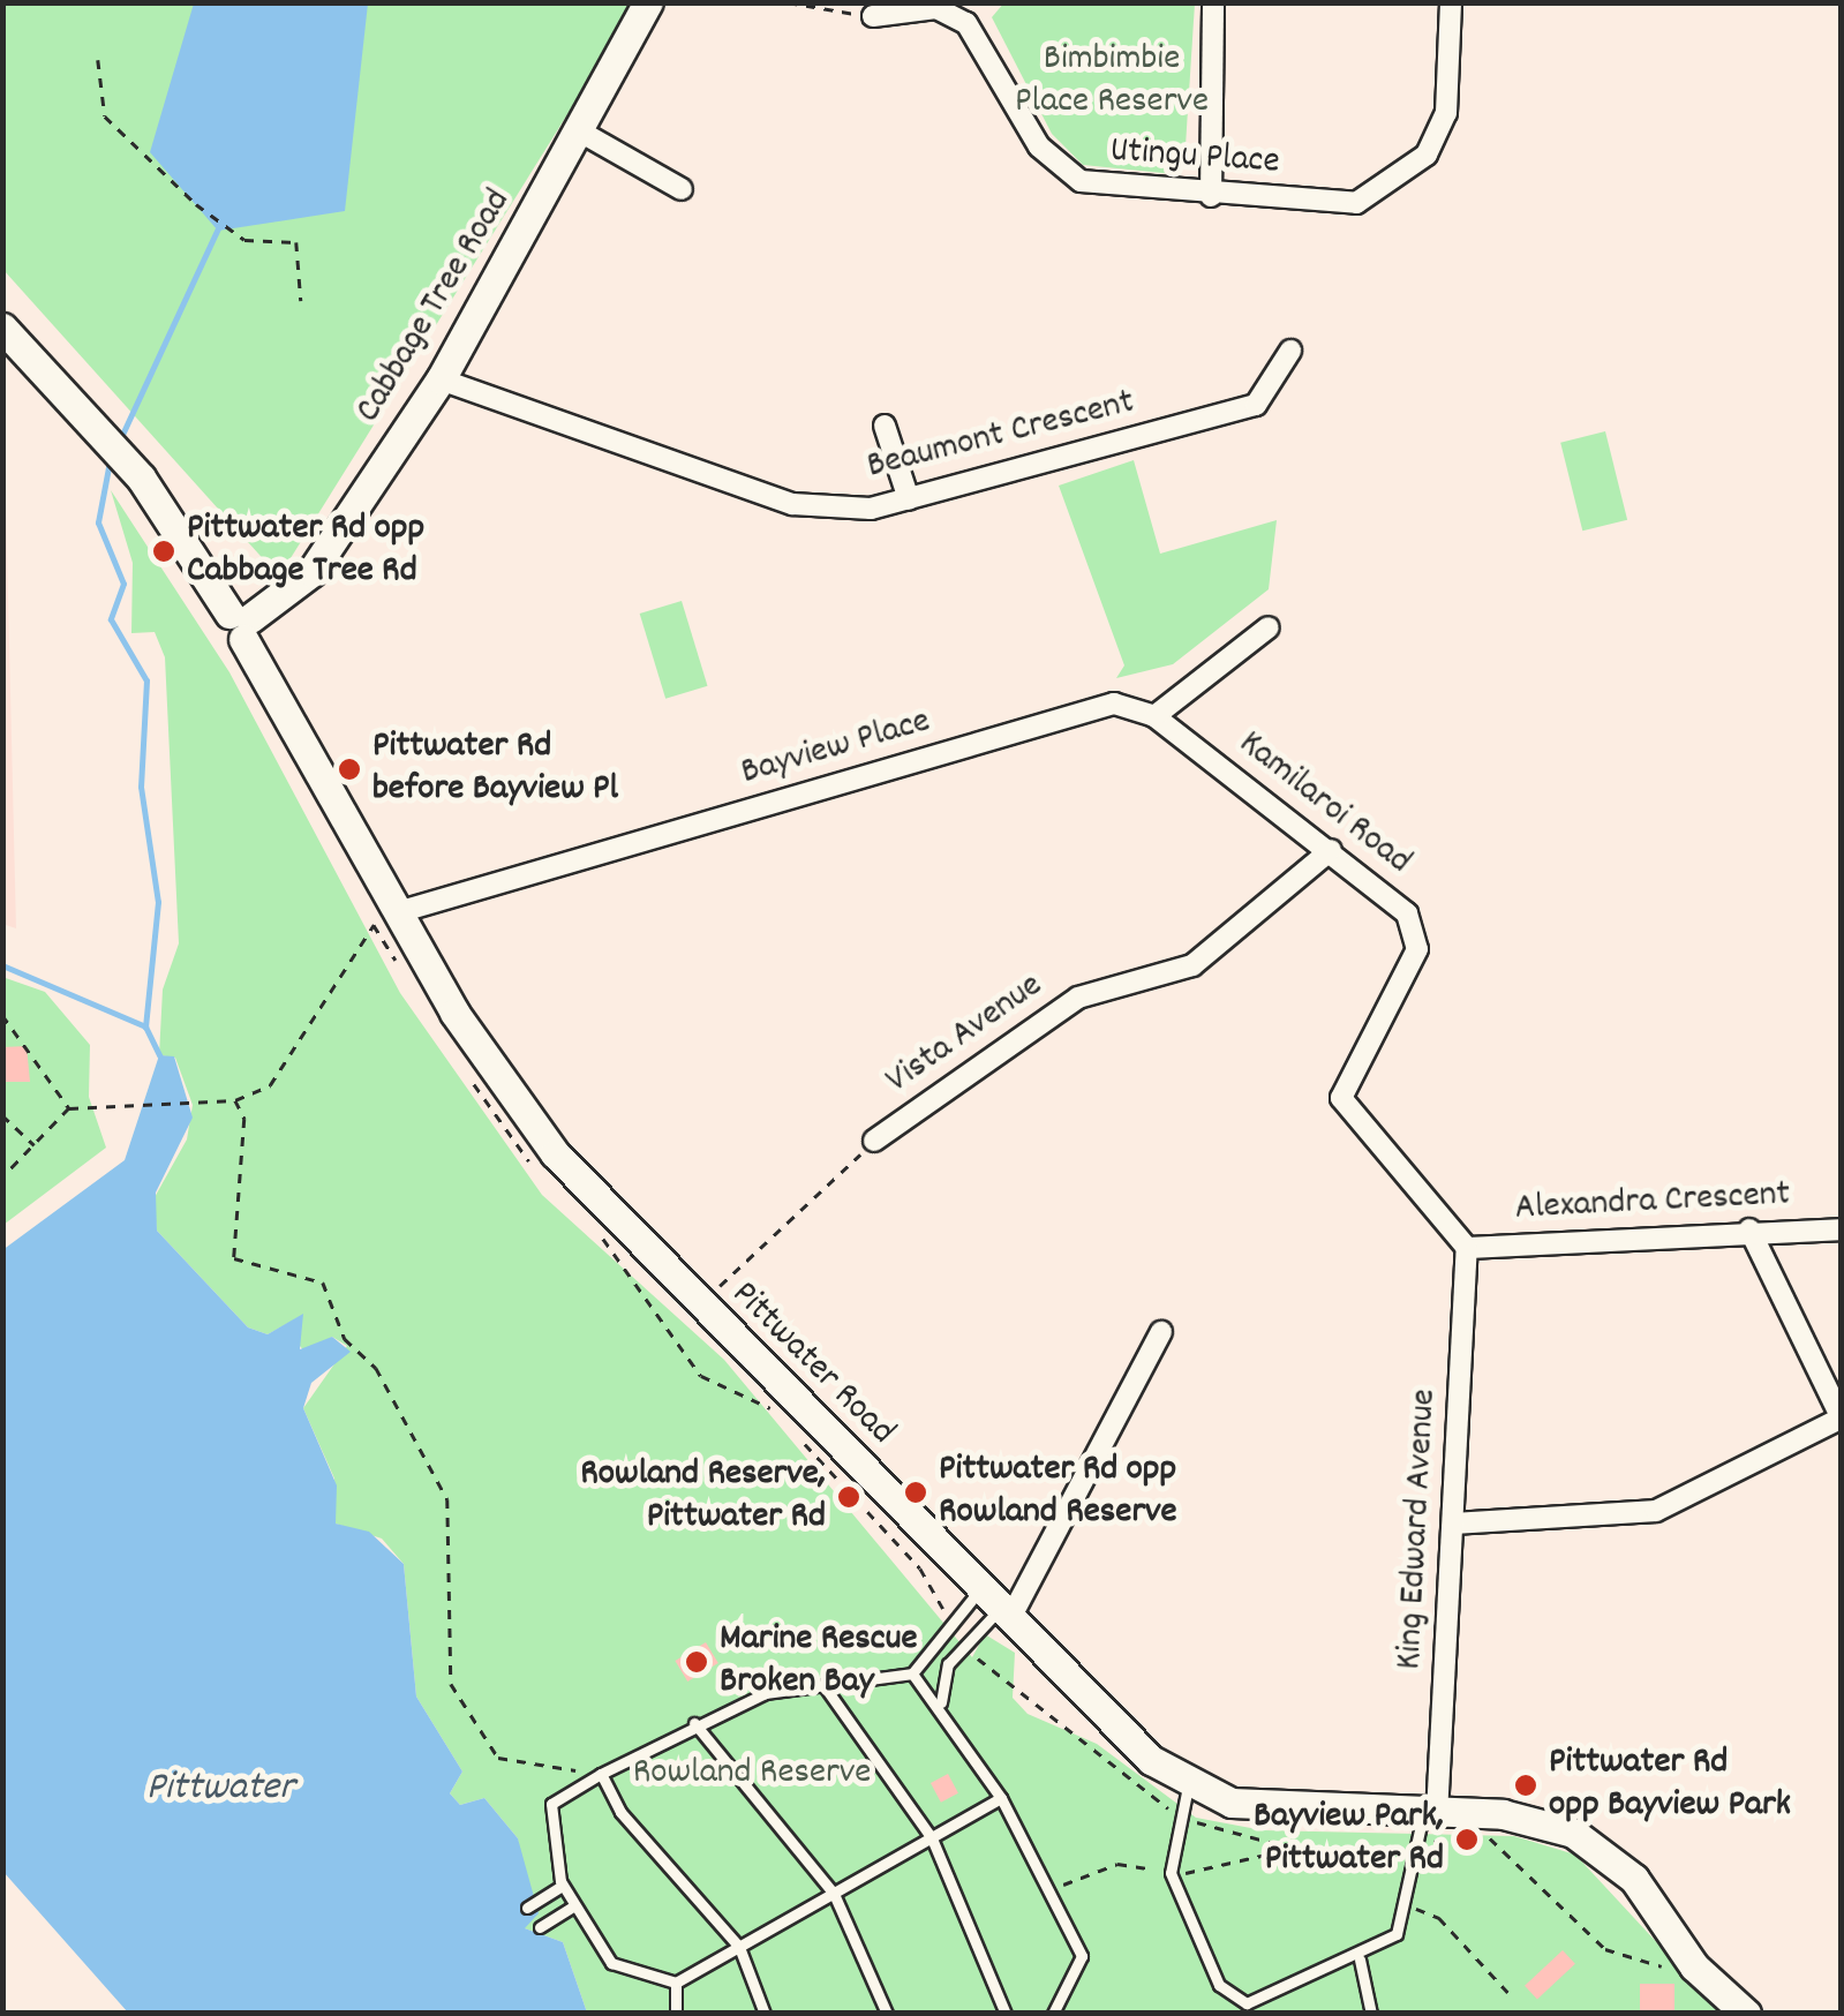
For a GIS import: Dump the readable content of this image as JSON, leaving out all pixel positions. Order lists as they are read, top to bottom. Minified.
{"streets":{"main road":["Cabbage Tree Road","Pittwater Road"],"street":["Utingu Place","Beaumont Crescent","Bayview Place","Kamilaroi Road","Vista Avenue","Alexandra Crescent","King Edward Avenue"]},"crossings":[["Cabbage Tree Road","Beaumont Crescent"],["Cabbage Tree Road","Pittwater Road"],["Bayview Place","Kamilaroi Road"],["Bayview Place","Pittwater Road"],["Kamilaroi Road","Vista Avenue"],["Kamilaroi Road","Alexandra Crescent"],["Kamilaroi Road","King Edward Avenue"],["Alexandra Crescent","King Edward Avenue"]],"water":["Pittwater"],"parks":["Bimbimbie Place Reserve","Rowland Reserve"],"places":["Pittwater Rd opp Cabbage Tree Rd","Pittwater Rd before Bayview Pl","Pittwater Rd opp Rowland Reserve","Rowland Reserve, Pittwater Rd","Marine Rescue Broken Bay","Pittwater Rd opp Bayview Park","Bayview Park, Pittwater Rd"]}
